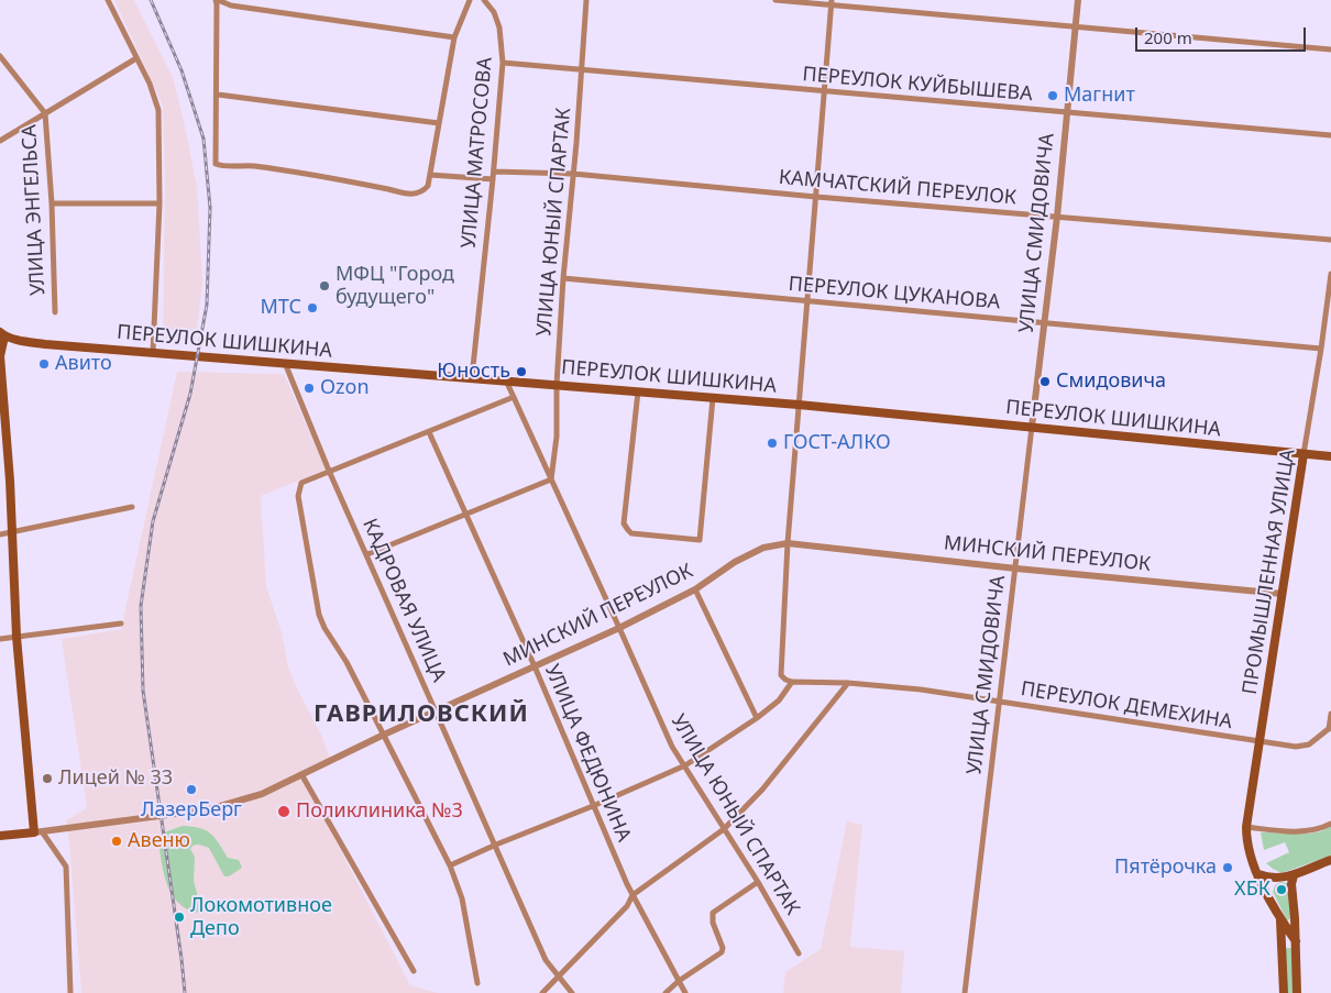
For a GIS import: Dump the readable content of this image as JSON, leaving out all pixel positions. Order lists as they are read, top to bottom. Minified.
{"streets":{"main road":["ПЕРЕУЛОК ШИШКИНА","ПРОМЫШЛЕННАЯ УЛИЦА"],"street":["ПЕРЕУЛОК КУЙБЫШЕВА","УЛИЦА МАТРОСОВА","КАМЧАТСКИЙ ПЕРЕУЛОК","УЛИЦА ЭНГЕЛЬСА","УЛИЦА ЮНЫЙ СПАРТАК","УЛИЦА СМИДОВИЧА","ПЕРЕУЛОК ЦУКАНОВА","МИНСКИЙ ПЕРЕУЛОК","КАДРОВАЯ УЛИЦА","ПЕРЕУЛОК ДЕМЕХИНА","УЛИЦА ФЕДЮНИНА"]},"crossings":[["ПЕРЕУЛОК КУЙБЫШЕВА","УЛИЦА МАТРОСОВА"],["ПЕРЕУЛОК КУЙБЫШЕВА","УЛИЦА ЮНЫЙ СПАРТАК"],["ПЕРЕУЛОК КУЙБЫШЕВА","УЛИЦА СМИДОВИЧА"],["УЛИЦА МАТРОСОВА","КАМЧАТСКИЙ ПЕРЕУЛОК"],["УЛИЦА МАТРОСОВА","ПЕРЕУЛОК ШИШКИНА"],["КАМЧАТСКИЙ ПЕРЕУЛОК","УЛИЦА ЮНЫЙ СПАРТАК"],["КАМЧАТСКИЙ ПЕРЕУЛОК","УЛИЦА СМИДОВИЧА"],["УЛИЦА ЮНЫЙ СПАРТАК","ПЕРЕУЛОК ЦУКАНОВА"],["УЛИЦА ЮНЫЙ СПАРТАК","ПЕРЕУЛОК ШИШКИНА"],["УЛИЦА ЮНЫЙ СПАРТАК","МИНСКИЙ ПЕРЕУЛОК"],["УЛИЦА СМИДОВИЧА","ПЕРЕУЛОК ЦУКАНОВА"],["УЛИЦА СМИДОВИЧА","ПЕРЕУЛОК ШИШКИНА"],["УЛИЦА СМИДОВИЧА","МИНСКИЙ ПЕРЕУЛОК"],["УЛИЦА СМИДОВИЧА","ПЕРЕУЛОК ДЕМЕХИНА"],["ПЕРЕУЛОК ЦУКАНОВА","ПРОМЫШЛЕННАЯ УЛИЦА"],["ПЕРЕУЛОК ШИШКИНА","ПРОМЫШЛЕННАЯ УЛИЦА"],["ПЕРЕУЛОК ШИШКИНА","КАДРОВАЯ УЛИЦА"],["МИНСКИЙ ПЕРЕУЛОК","ПРОМЫШЛЕННАЯ УЛИЦА"],["МИНСКИЙ ПЕРЕУЛОК","КАДРОВАЯ УЛИЦА"],["МИНСКИЙ ПЕРЕУЛОК","УЛИЦА ФЕДЮНИНА"],["ПРОМЫШЛЕННАЯ УЛИЦА","ПЕРЕУЛОК ДЕМЕХИНА"]],"districts":["ГАВРИЛОВСКИЙ"],"places":["Магнит","МФЦ \"Город будущего\"","МТС","Авито","Юность","Смидовича","Ozon","ГОСТ-АЛКО","Лицей № 33","ЛазерБерг","Поликлиника №3","Авеню","Пятёрочка","ХБК","Локомотивное Депо"],"scale_bar":"200 m"}
